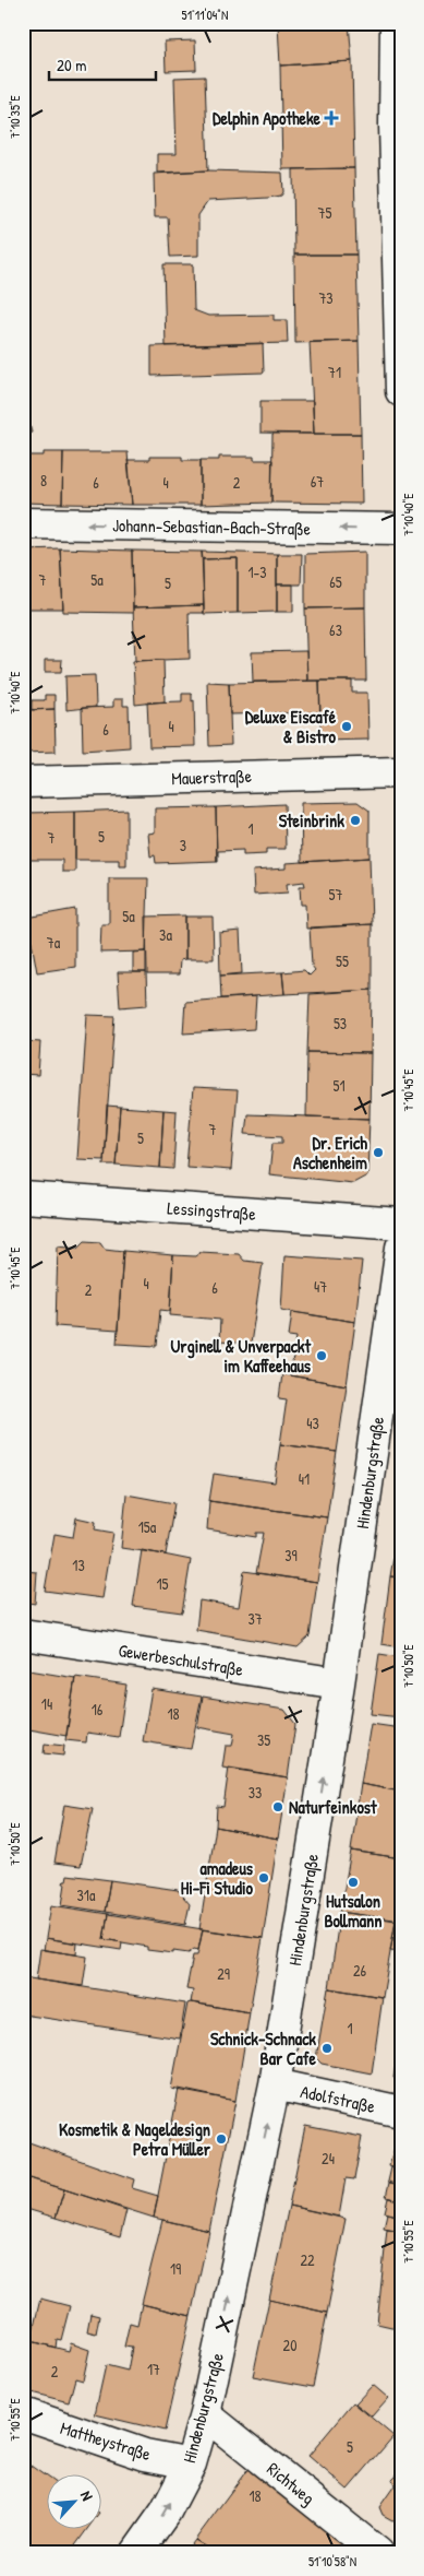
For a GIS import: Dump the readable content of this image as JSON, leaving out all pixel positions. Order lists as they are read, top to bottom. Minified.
{"streets":{"street":["Johann-Sebastian-Bach-Straße","Mauerstraße","Lessingstraße","Hindenburgstraße","Gewerbeschulstraße","Adolfstraße","Mattheystraße","Richtweg"]},"crossings":[["Hindenburgstraße","Gewerbeschulstraße"],["Hindenburgstraße","Adolfstraße"],["Hindenburgstraße","Mattheystraße"],["Hindenburgstraße","Richtweg"]],"one_way":["Johann-Sebastian-Bach-Straße","Hindenburgstraße"],"places":{"health":["Delphin Apotheke"],"other":["Deluxe Eiscafé & Bistro","Steinbrink","Dr. Erich Aschenheim","Urginell & Unverpackt im Kaffeehaus","Naturfeinkost","amadeus Hi-Fi Studio","Hutsalon Bollmann","Schnick-Schnack Bar Cafe","Kosmetik & Nageldesign Petra Müller"]},"house_numbers":["75","73","71","8","67","6","4","2","1-3","7","5a","65","5","63","4","6","1","5","7","3","57","5a","3a","7a","55","53","51","7","5","4","47","6","2","43","41","15a","39","13","15","37","14","16","18","35","33","31a","26","29","1","24","22","19","20","17","2","5","18"],"scale_bar":"20 m","north":"top right","coordinates":["51°11'04\"N","7°10'35\"E","7°10'40\"E","7°10'45\"E","7°10'50\"E","7°10'55\"E","51°10'58\"N"]}
